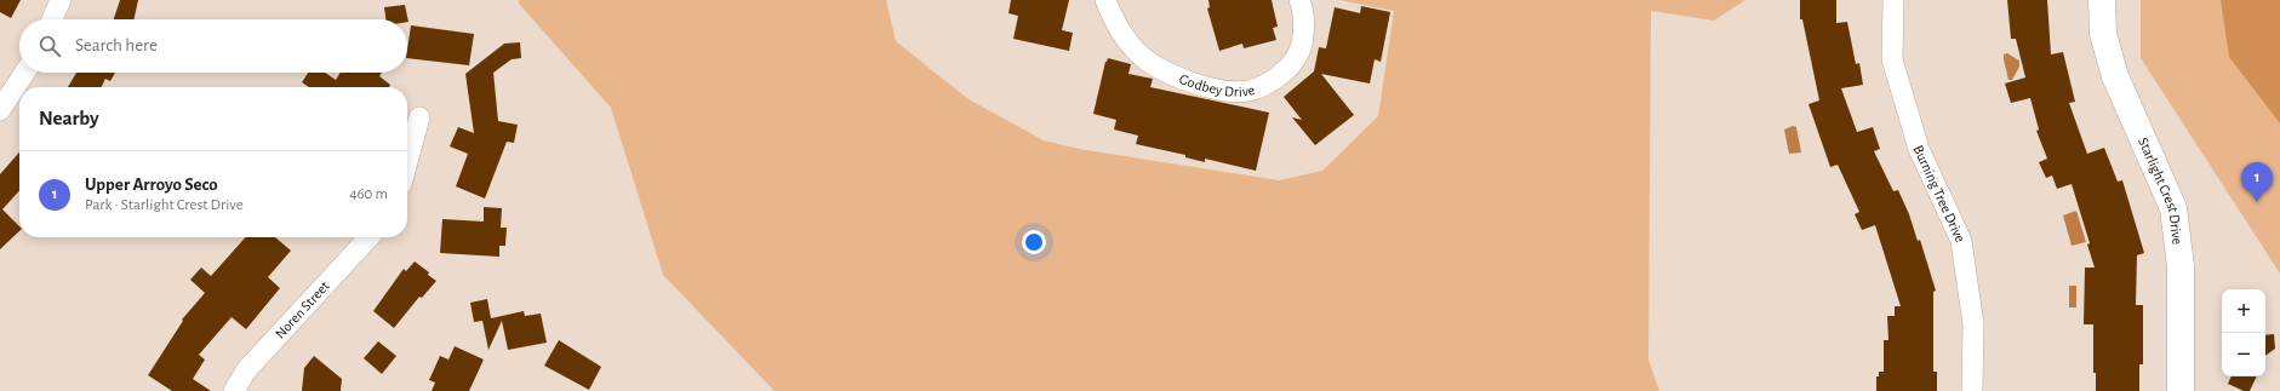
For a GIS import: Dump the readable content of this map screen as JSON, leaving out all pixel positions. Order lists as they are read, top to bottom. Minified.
{"streets":{"street":["Godbey Drive","Starlight Crest Drive","Burning Tree Drive","Noren Street"]},"page":{"search":"Search here","heading":"Nearby","list":[{"mark":"1","name":"Upper Arroyo Seco","note":"Park · Starlight Crest Drive","value":"460 m"}],"pins":"1","map_buttons":["+","−"]}}
